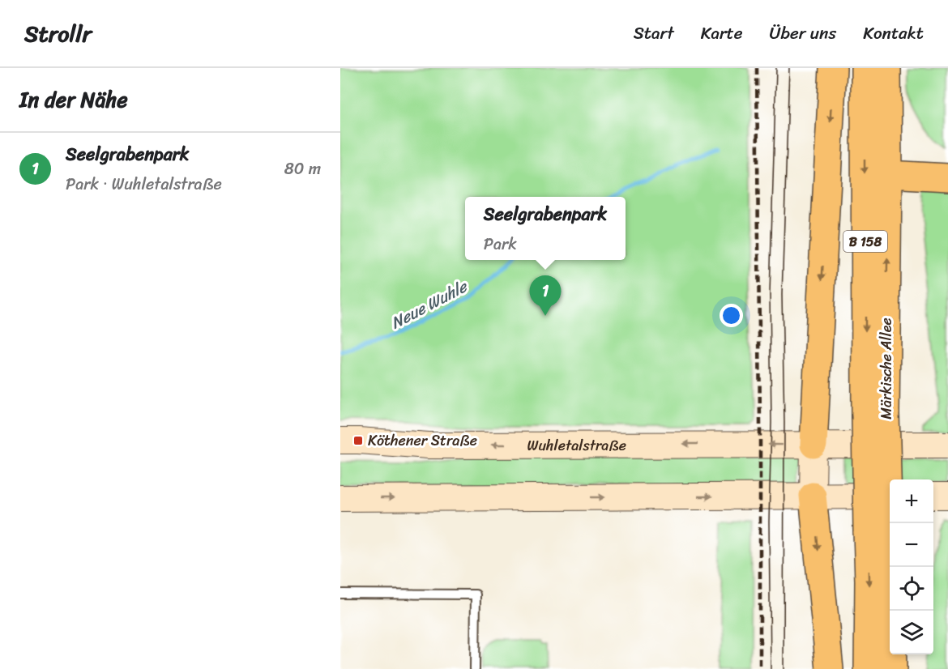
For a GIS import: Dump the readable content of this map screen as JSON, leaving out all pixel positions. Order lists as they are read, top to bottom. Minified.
{"streets":{"main road":["B 158","Märkische Allee","Wuhletalstraße"]},"water":["Neue Wuhle"],"places":{"transit":["Köthener Straße"]},"page":{"header":"Strollr","nav":["Start","Karte","Über uns","Kontakt"],"heading":"In der Nähe","list":[{"mark":"1","name":"Seelgrabenpark","note":"Park · Wuhletalstraße","value":"80 m"}],"popup":["Seelgrabenpark","Park"],"pins":"1","map_buttons":["+","−"]}}
